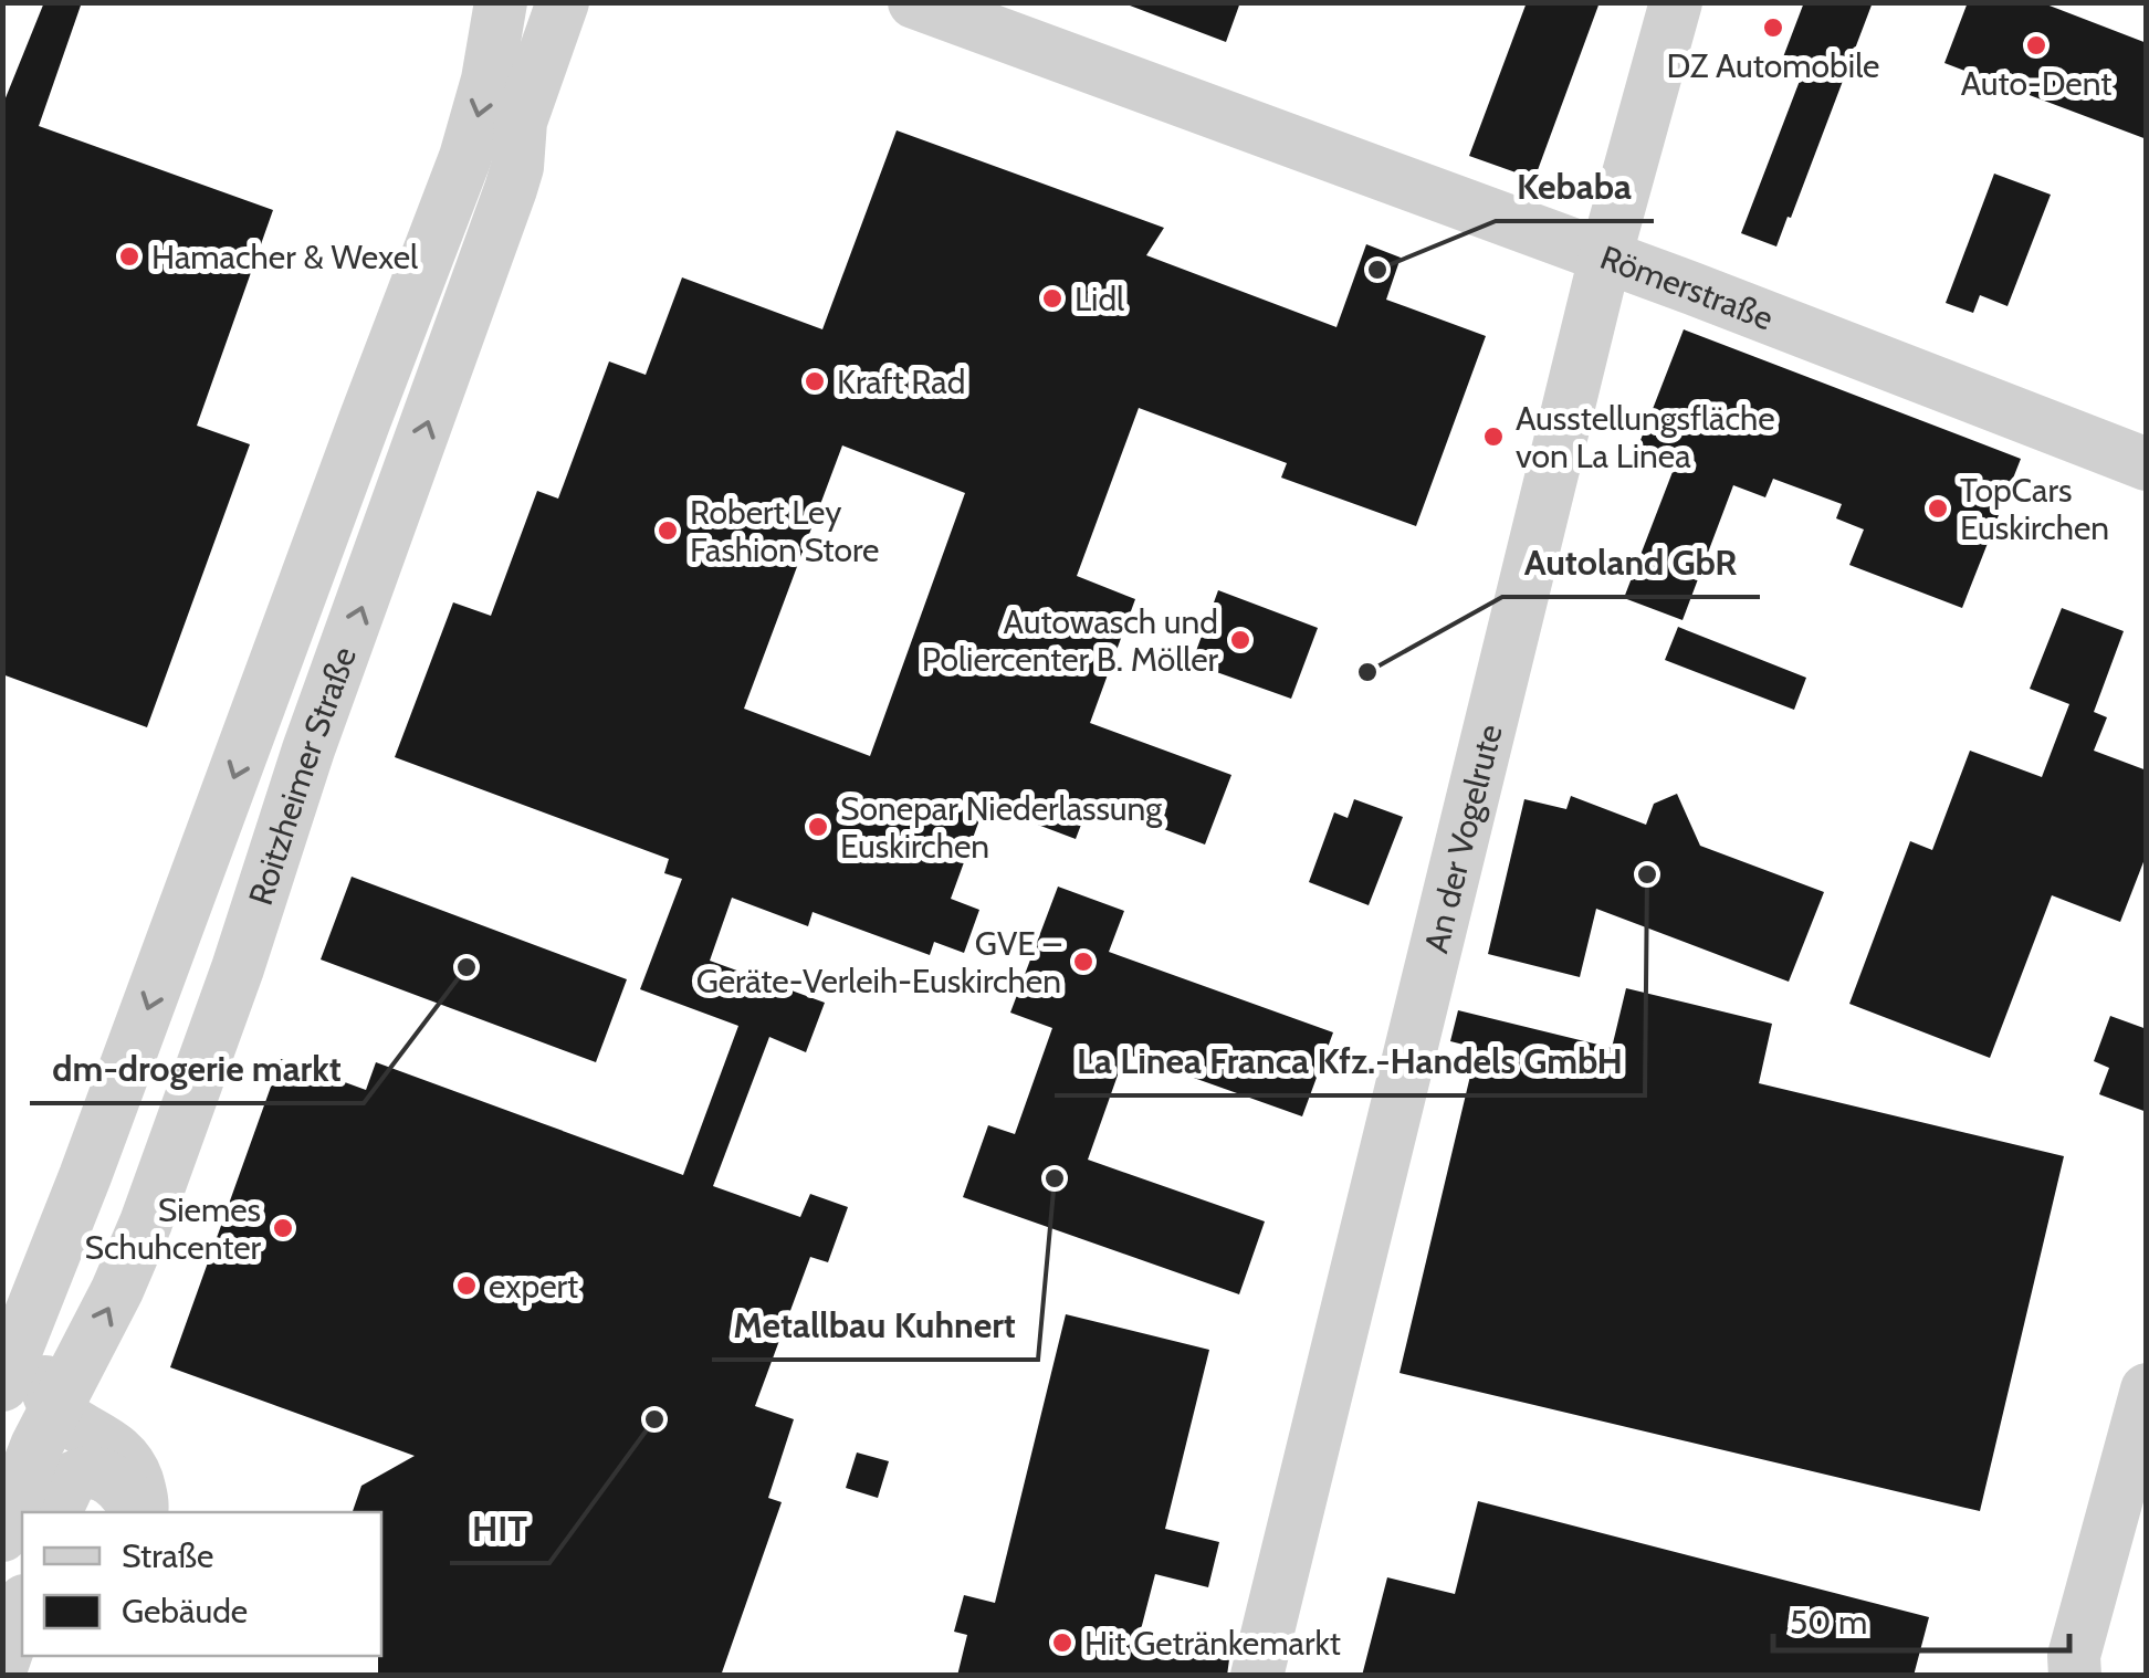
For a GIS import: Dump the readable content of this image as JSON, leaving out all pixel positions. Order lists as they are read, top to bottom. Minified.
{"streets":{"street":["Römerstraße","Roitzheimer Straße","An der Vogelrute"]},"crossings":[["Römerstraße","An der Vogelrute"]],"places":["DZ Automobile","Auto-Dent","Hamacher & Wexel","Kebaba","Lidl","Kraft Rad","Ausstellungsfläche von La Linea","TopCars Euskirchen","Robert Ley Fashion Store","Autowasch und Poliercenter B. Möller","Autoland GbR","Sonepar Niederlassung Euskirchen","La Linea Franca Kfz.-Handels GmbH","GVE – Geräte-Verleih-Euskirchen","dm-drogerie markt","Metallbau Kuhnert","Siemes Schuhcenter","expert","HIT","Hit Getränkemarkt"],"legend":["Straße","Gebäude"],"scale_bar":"50 m"}
